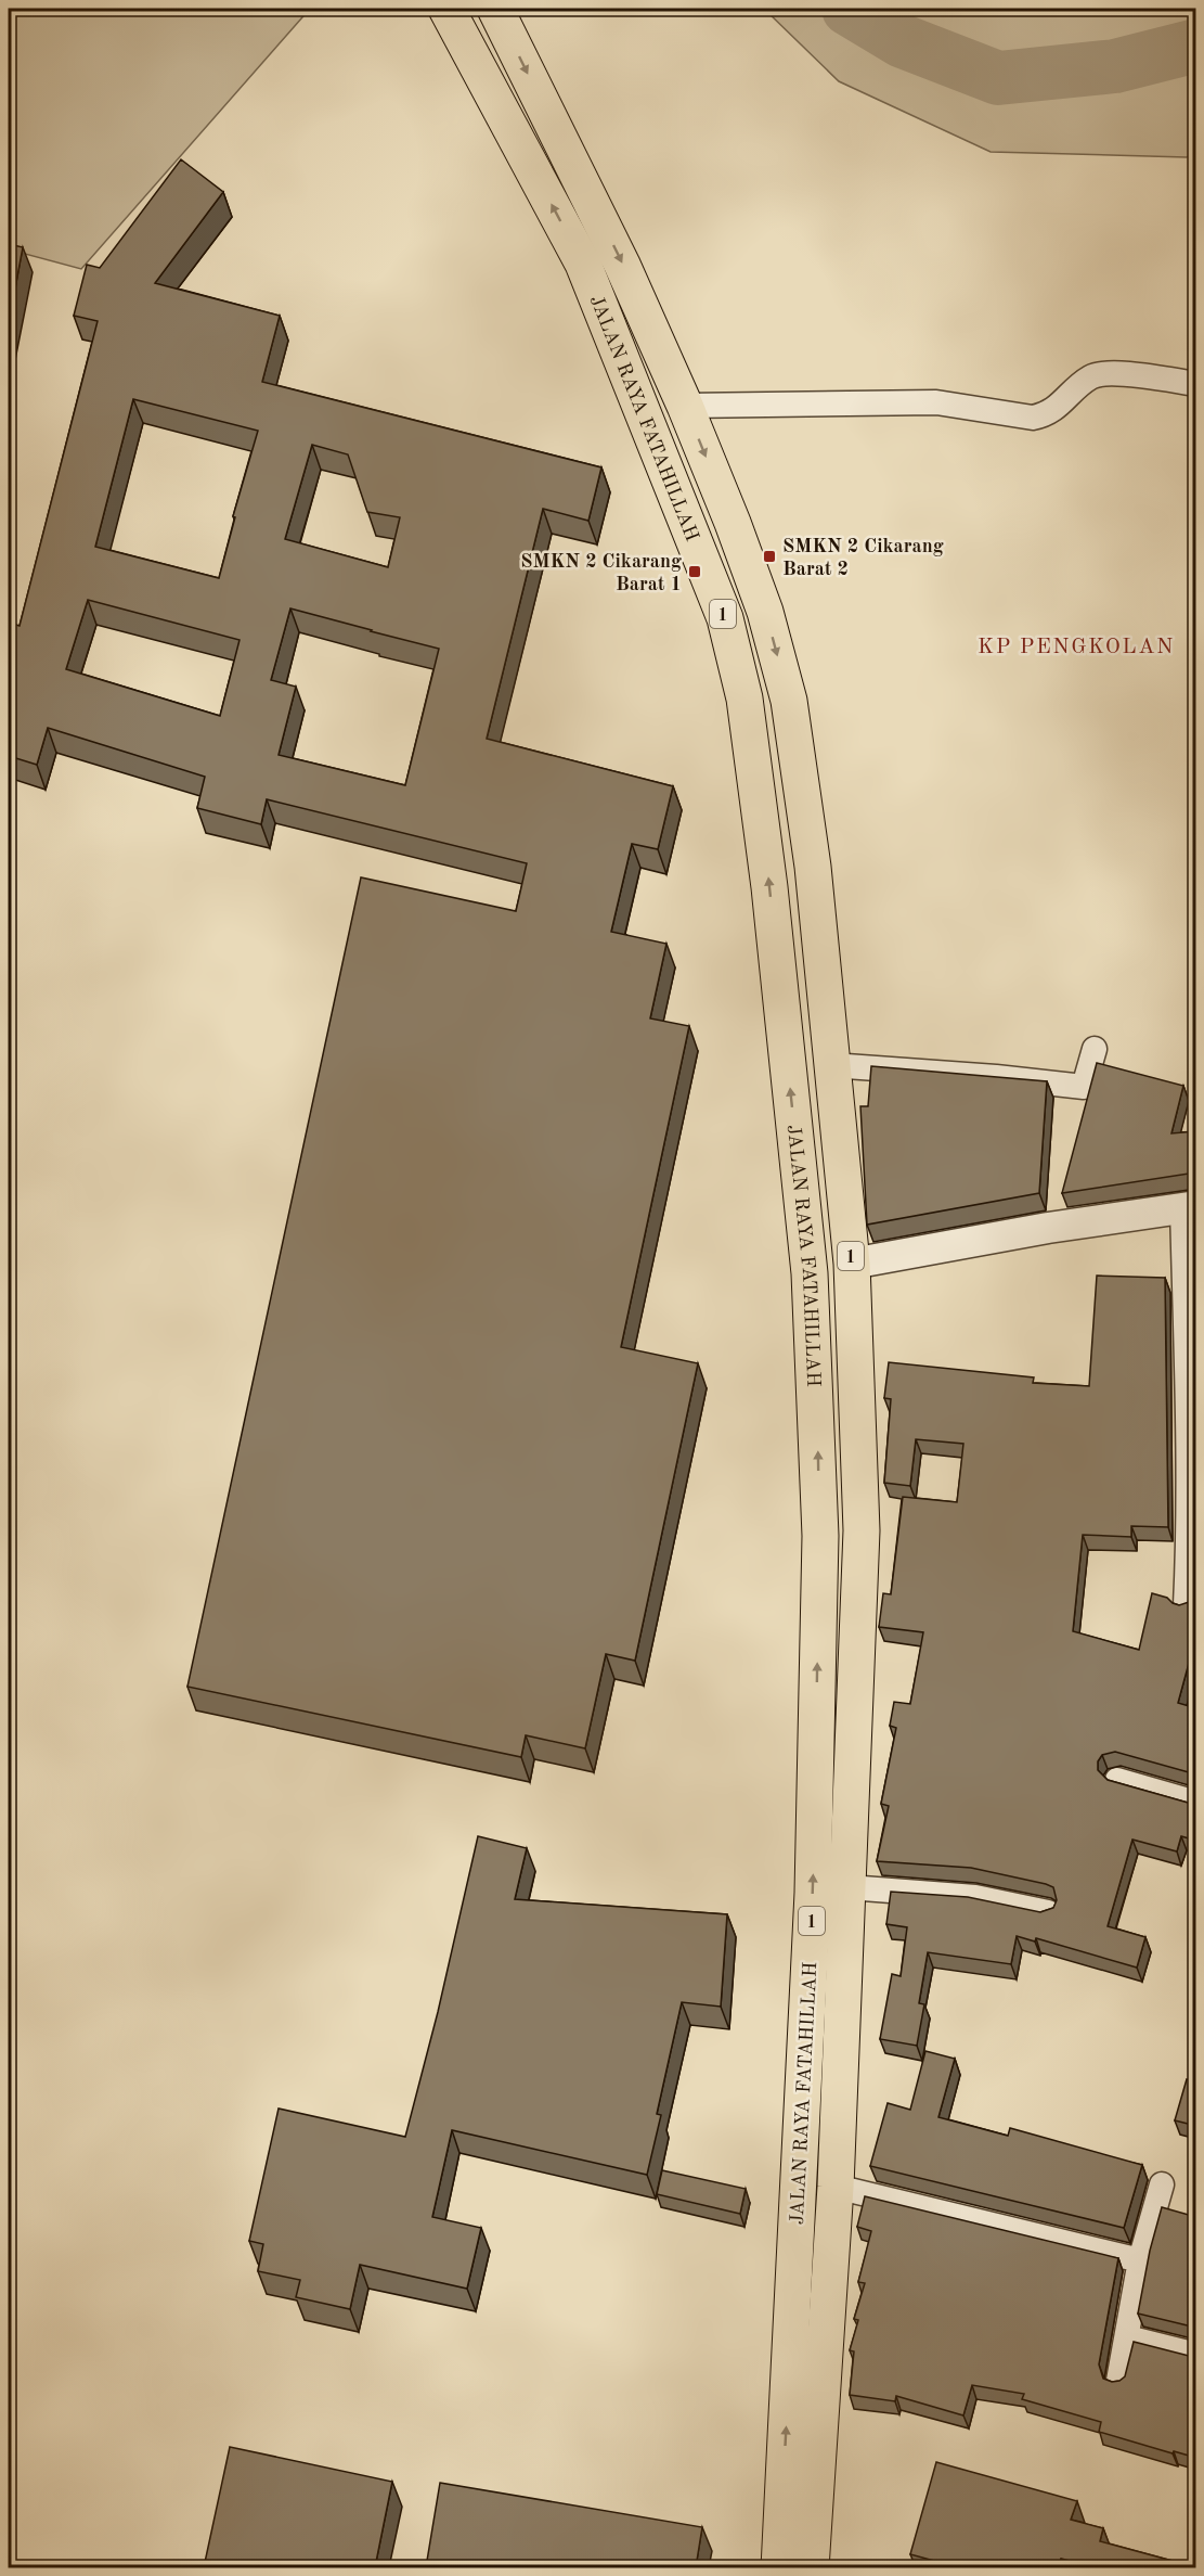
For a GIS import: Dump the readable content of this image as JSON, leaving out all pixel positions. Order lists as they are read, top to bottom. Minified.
{"streets":{"highway":["JALAN RAYA FATAHILLAH","1"]},"districts":["KP PENGKOLAN"],"places":{"transit":["SMKN 2 Cikarang Barat 2","SMKN 2 Cikarang Barat 1"]}}
